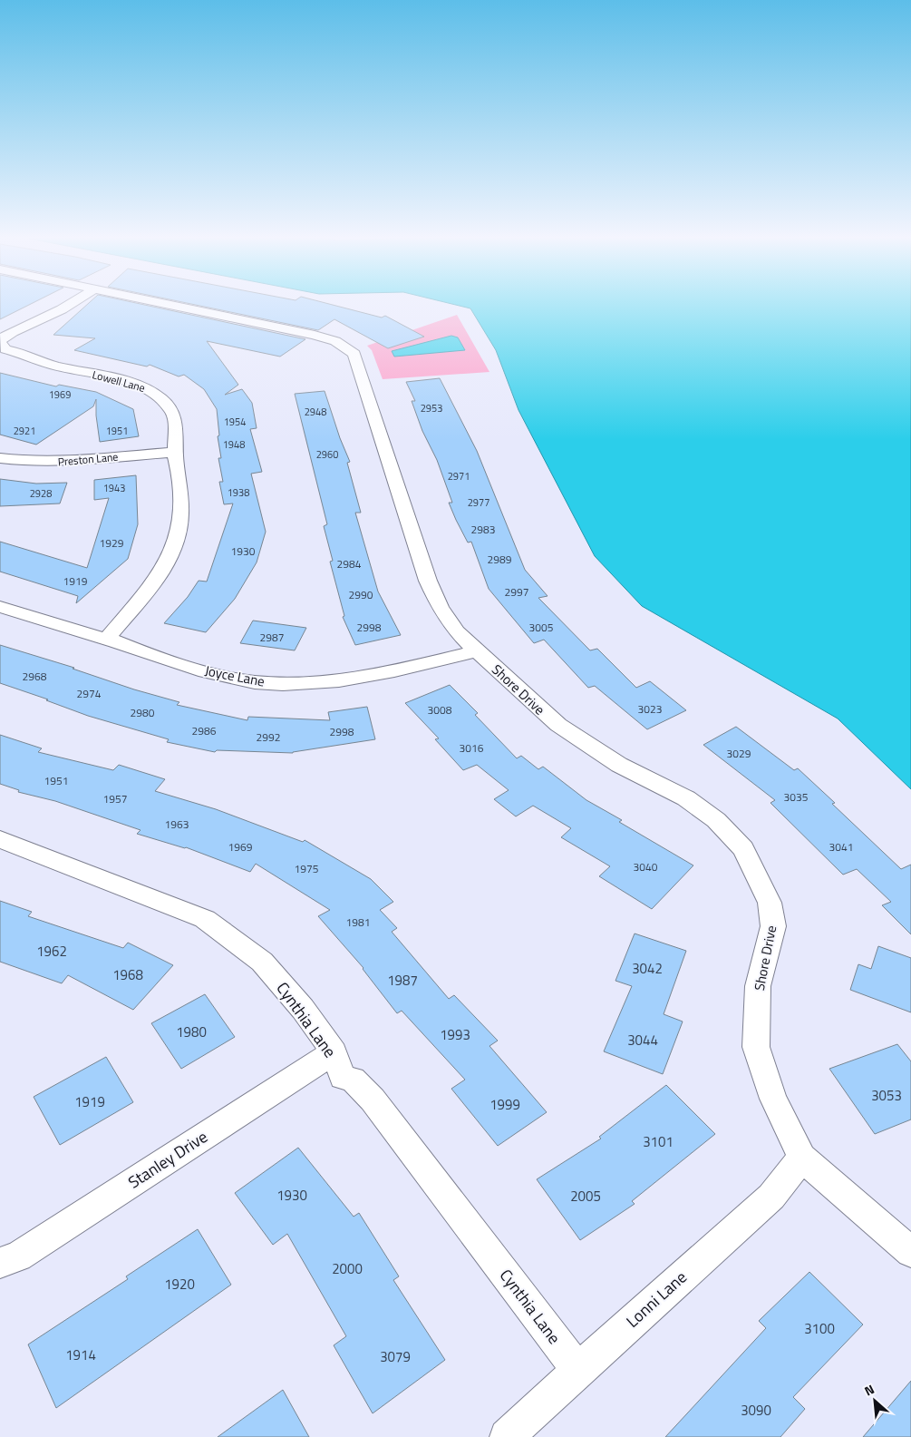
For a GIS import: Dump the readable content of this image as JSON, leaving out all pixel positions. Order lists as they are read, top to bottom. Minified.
{"streets":{"street":["Lowell Lane","Preston Lane","Joyce Lane","Shore Drive","Cynthia Lane","Stanley Drive","Lonni Lane"]},"crossings":[["Lowell Lane","Preston Lane"],["Lowell Lane","Joyce Lane"],["Joyce Lane","Shore Drive"],["Shore Drive","Lonni Lane"],["Cynthia Lane","Stanley Drive"],["Cynthia Lane","Lonni Lane"]],"house_numbers":["1969","2953","2948","1954","2921","1951","1948","2960","2971","1943","1938","2928","2977","2983","1929","1930","2989","2984","1919","2997","2990","2998","3005","2987","2968","2974","3023","3008","2980","2986","2998","2992","3016","3029","1951","3035","1957","1963","1969","3041","3040","1975","1981","1962","3042","1968","1987","1980","1993","3044","3053","1919","1999","3101","1930","2005","2000","1920","3100","1914","3079","3090"],"north":"top left"}
